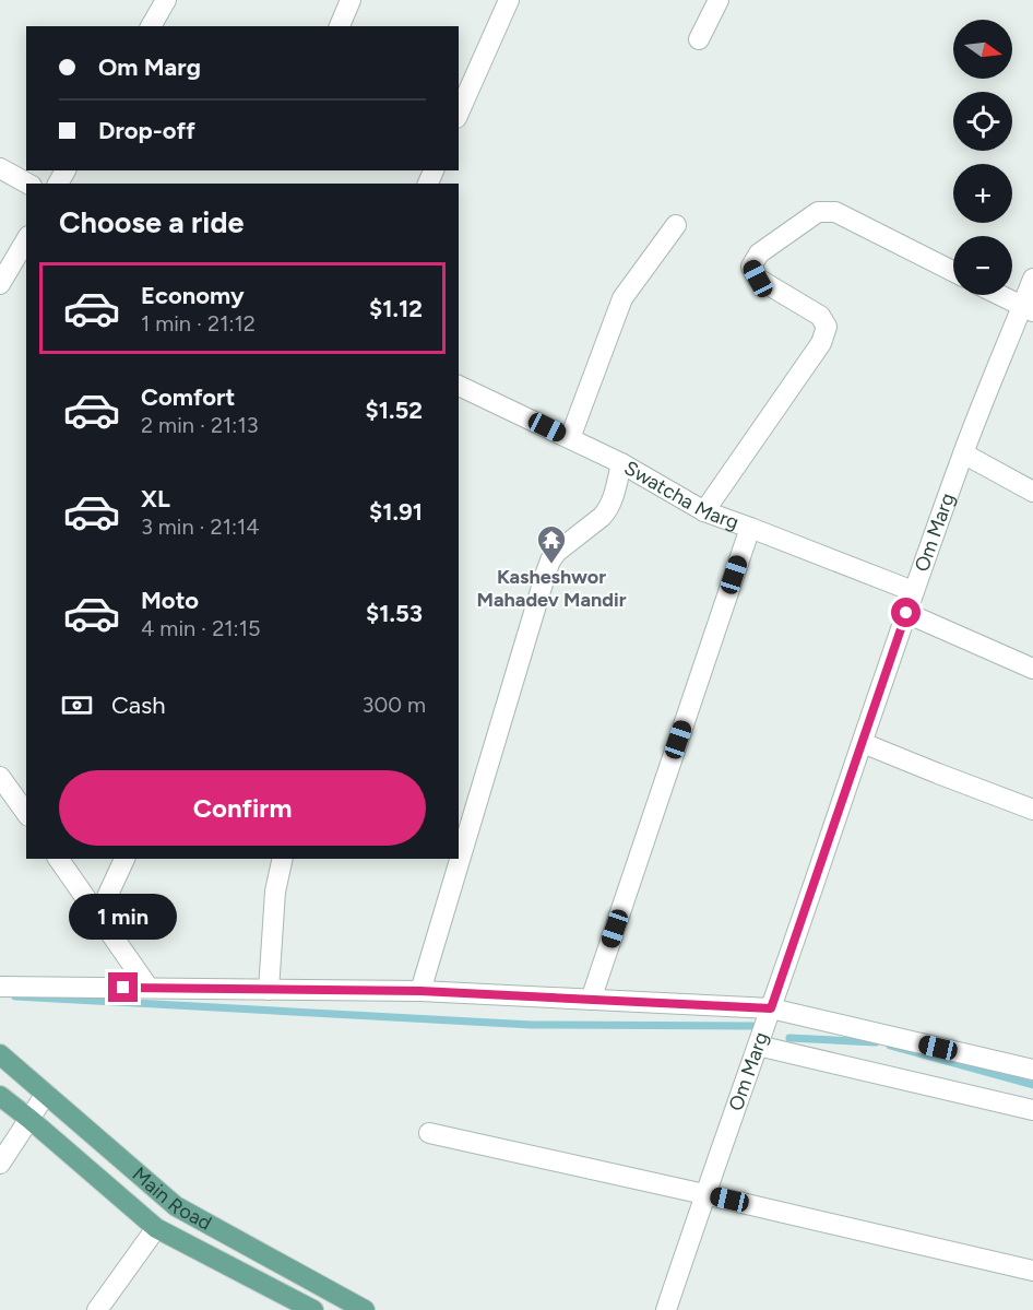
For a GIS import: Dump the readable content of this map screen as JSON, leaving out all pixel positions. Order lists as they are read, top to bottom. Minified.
{"streets":{"main road":["Main Road"],"street":["Swatcha Marg","Om Marg"]},"crossings":[["Swatcha Marg","Om Marg"]],"places":{"temple":["Kasheshwor Mahadev Mandir"]},"north":"right","page":{"map_buttons":["+","−"],"banner":["Om Marg","Drop-off"],"heading":"Choose a ride","list":[{"name":"Economy","note":"1 min · 21:12","value":"$1.12"},{"name":"Comfort","note":"2 min · 21:13","value":"$1.52"},{"name":"XL","note":"3 min · 21:14","value":"$1.91"},{"name":"Moto","note":"4 min · 21:15","value":"$1.53"}],"pay":["Cash","300 m"],"buttons":"Confirm","bubble":"1 min"}}
